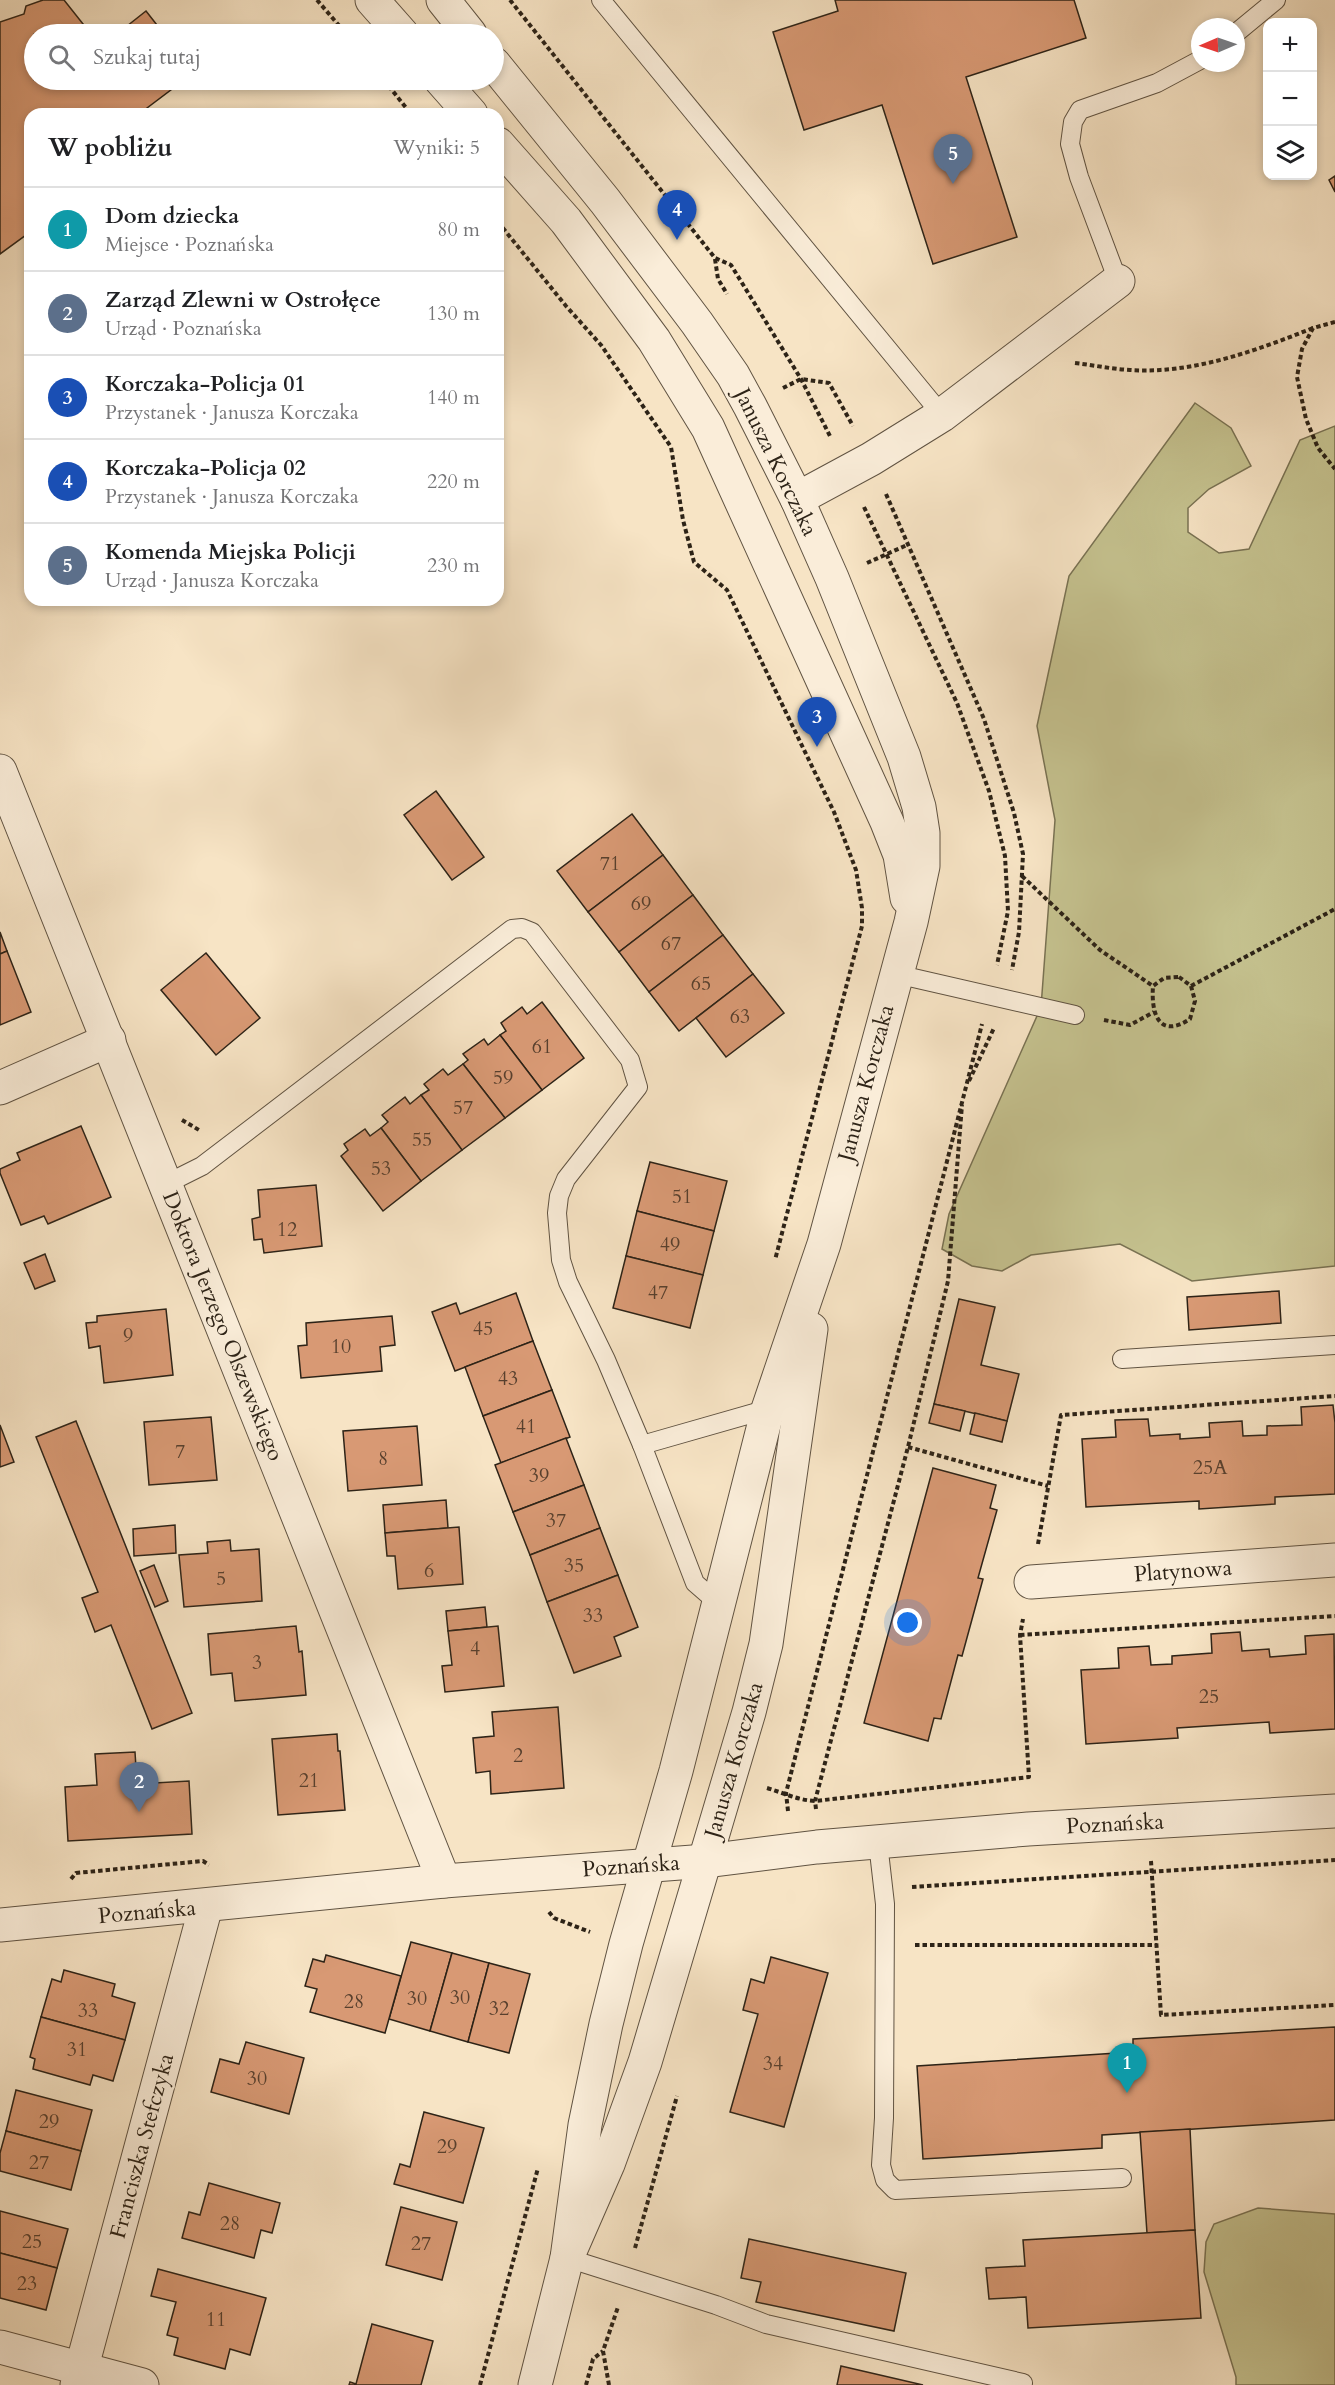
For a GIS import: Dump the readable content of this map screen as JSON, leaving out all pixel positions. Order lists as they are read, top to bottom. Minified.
{"streets":{"street":["Janusza Korczaka","Doktora Jerzego Olszewskiego","Platynowa","Poznańska","Franciszka Stefczyka"]},"crossings":[["Janusza Korczaka","Poznańska"],["Doktora Jerzego Olszewskiego","Poznańska"],["Poznańska","Franciszka Stefczyka"]],"house_numbers":["71","69","67","65","63","61","59","57","55","53","51","12","49","47","45","9","10","43","41","7","8","25A","39","37","35","6","5","33","4","3","25","2","21","30","30","28","32","33","31","34","30","29","29","27","28","25","27","23","11"],"north":"left","page":{"map_buttons":["+","−"],"search":"Szukaj tutaj","heading":["W pobliżu","Wyniki: 5"],"pins":["5","4","3","2","1"],"list":[{"mark":"1","name":"Dom dziecka","note":"Miejsce · Poznańska","value":"80 m"},{"mark":"2","name":"Zarząd Zlewni w Ostrołęce","note":"Urząd · Poznańska","value":"130 m"},{"mark":"3","name":"Korczaka-Policja 01","note":"Przystanek · Janusza Korczaka","value":"140 m"},{"mark":"4","name":"Korczaka-Policja 02","note":"Przystanek · Janusza Korczaka","value":"220 m"},{"mark":"5","name":"Komenda Miejska Policji","note":"Urząd · Janusza Korczaka","value":"230 m"}]}}
